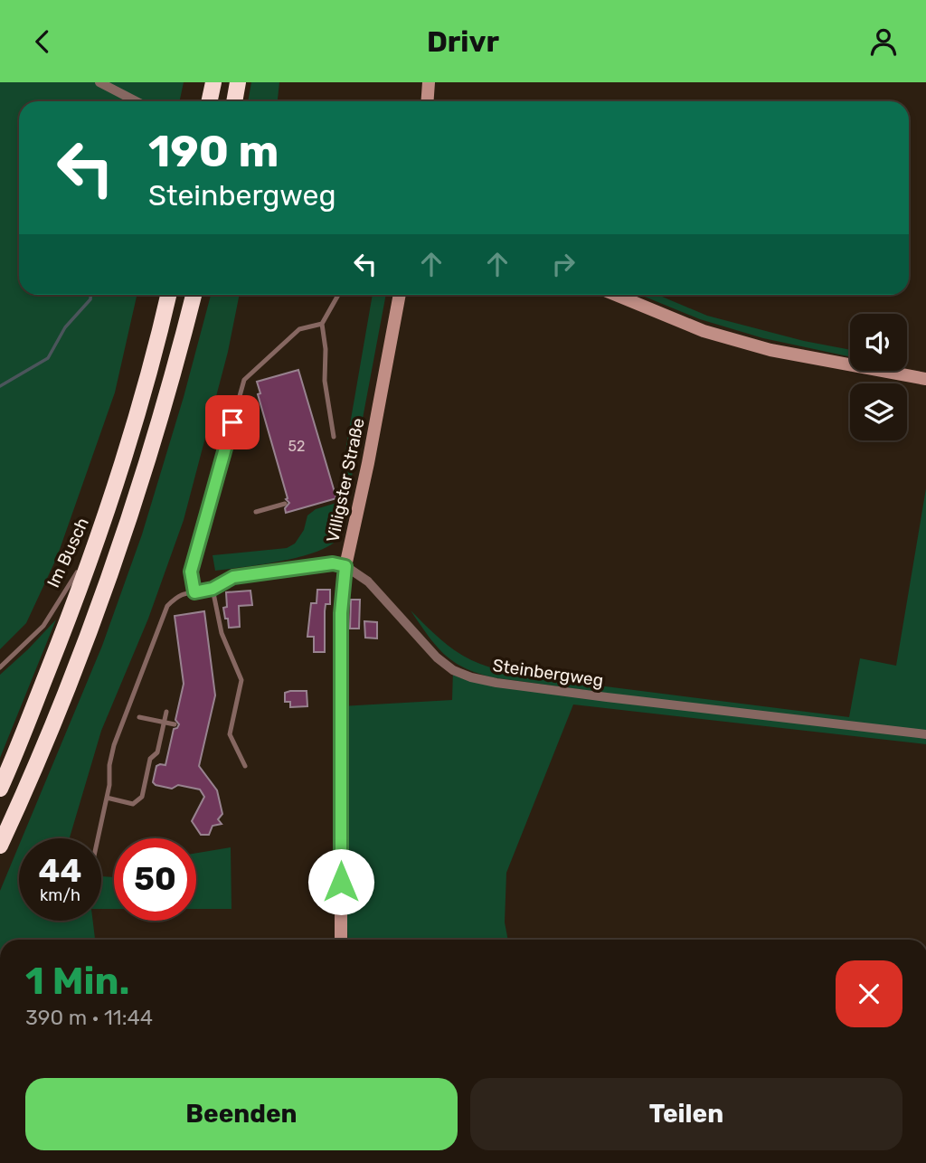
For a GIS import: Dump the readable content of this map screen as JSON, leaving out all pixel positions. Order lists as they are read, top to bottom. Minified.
{"streets":{"main road":["Villigster Straße"],"street":["Steinbergweg"],"lane":["Im Busch"]},"crossings":[["Villigster Straße","Steinbergweg"]],"house_numbers":["52"],"page":{"header":"Drivr","turn":["190 m","Steinbergweg"],"speed":"44 km/h","limit":"50","heading":["1 Min.","390 m · 11:44"],"buttons":["Beenden","Teilen"]}}
